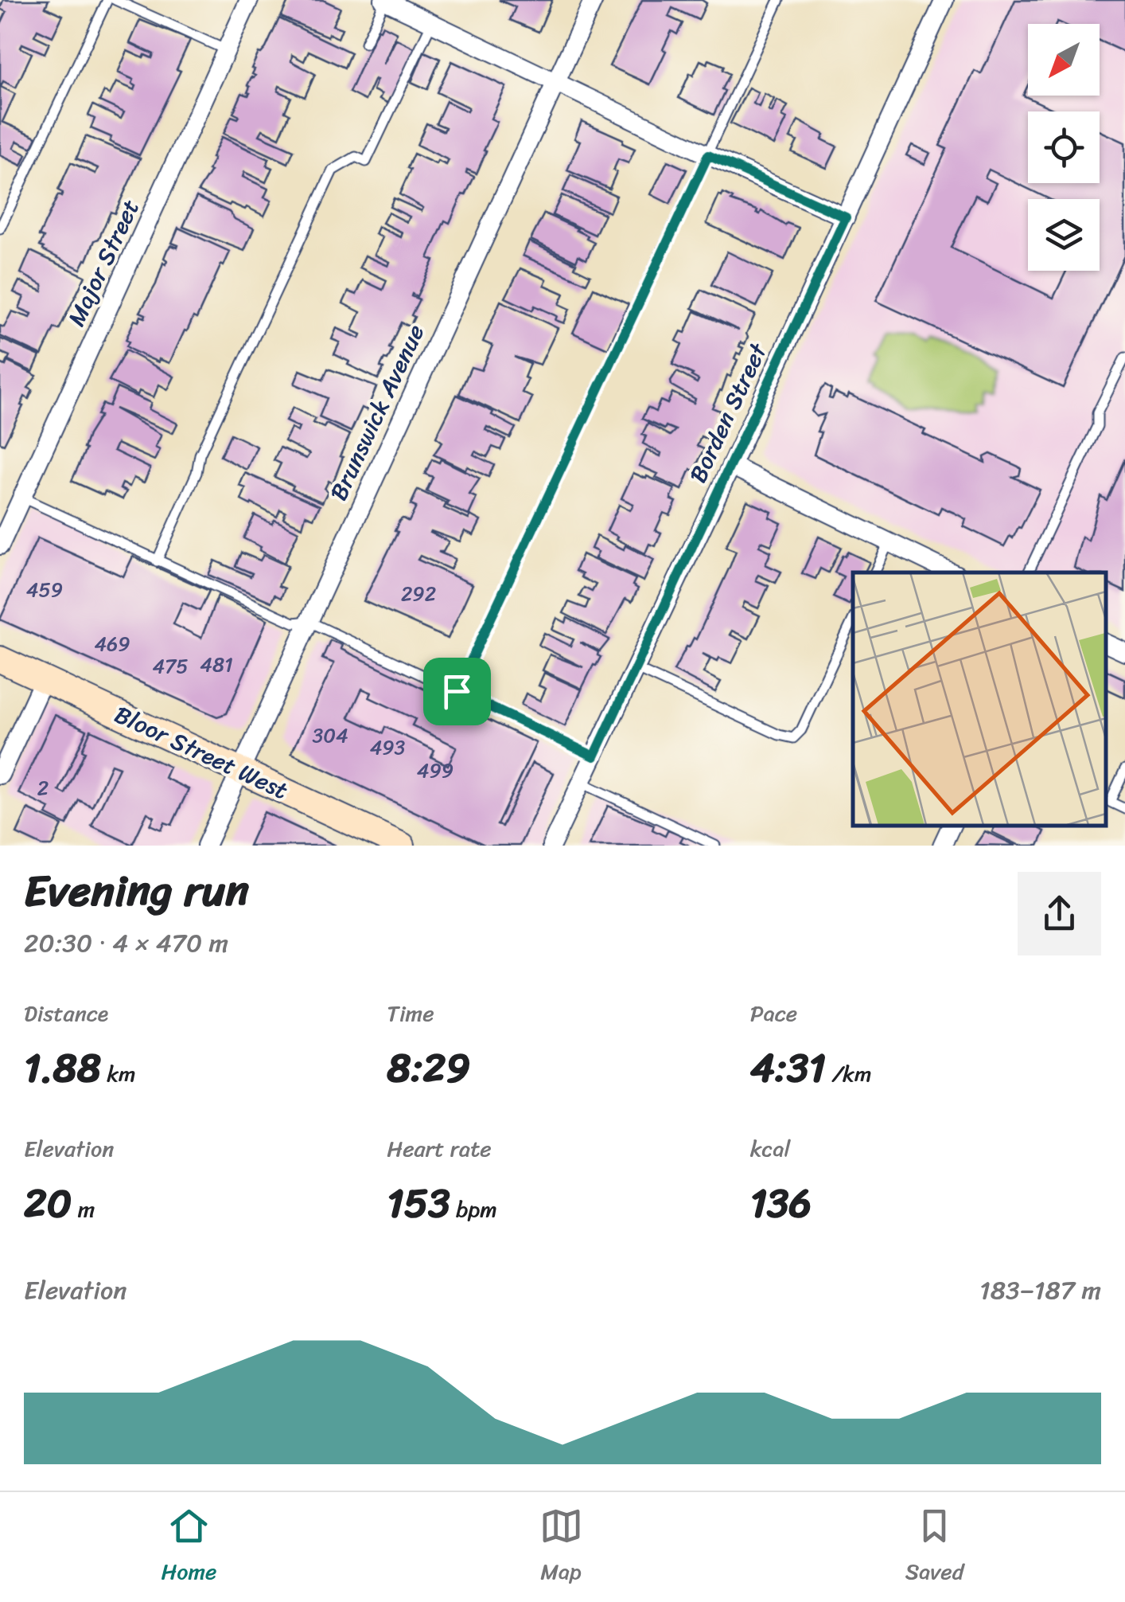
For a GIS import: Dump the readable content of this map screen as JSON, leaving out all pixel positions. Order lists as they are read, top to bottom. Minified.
{"streets":{"main road":["Bloor Street West"],"street":["Major Street","Brunswick Avenue","Borden Street"]},"crossings":[["Brunswick Avenue","Bloor Street West"]],"house_numbers":["459","292","469","481","475","304","493","499","2"],"north":"bottom left","page":{"heading":["Evening run","20:30 · 4 × 470 m"],"stats":[["Distance","1.88 km"],["Time","8:29"],["Pace","4:31 /km"],["Elevation","20 m"],["Heart rate","153 bpm"],["kcal","136"]],"chart":["Elevation","183–187 m"],"tabs":["Home","Map","Saved"]}}
